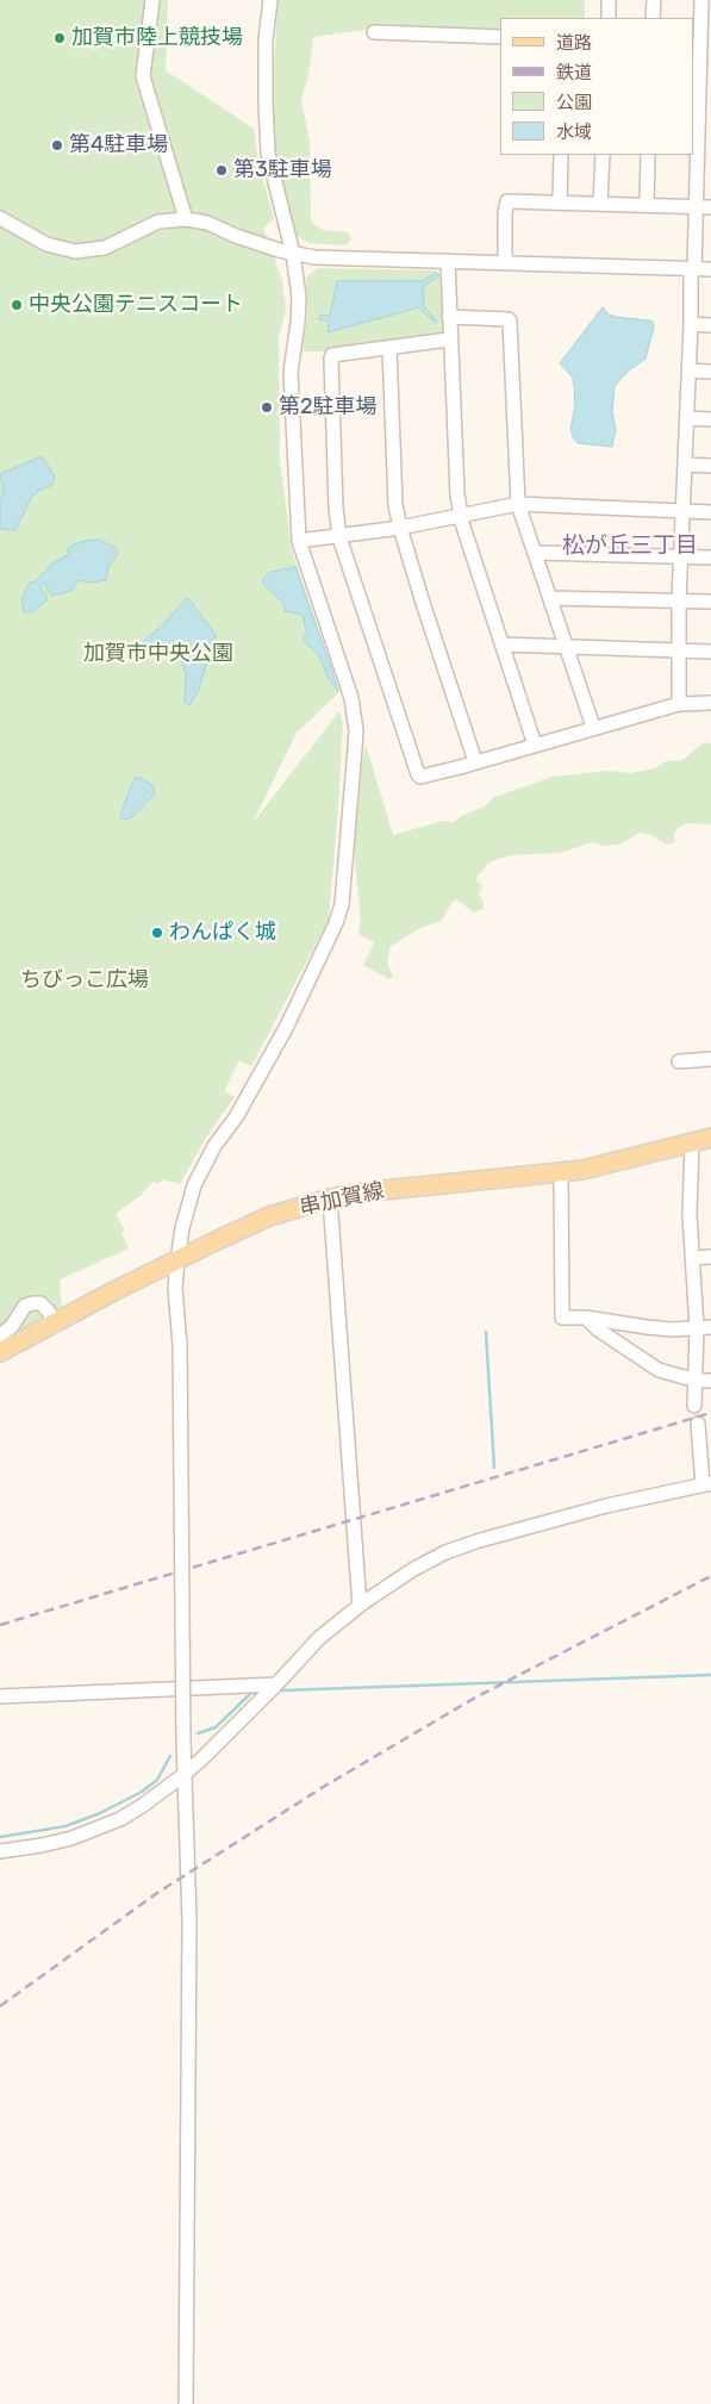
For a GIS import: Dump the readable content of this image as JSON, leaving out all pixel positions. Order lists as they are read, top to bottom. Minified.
{"streets":{"main road":["串加賀線"]},"districts":["松が丘三丁目"],"parks":["加賀市中央公園","ちびっこ広場"],"places":["加賀市陸上競技場","第4駐車場","第3駐車場","中央公園テニスコート","第2駐車場","わんぱく城"],"legend":["道路","鉄道","公園","水域"]}
